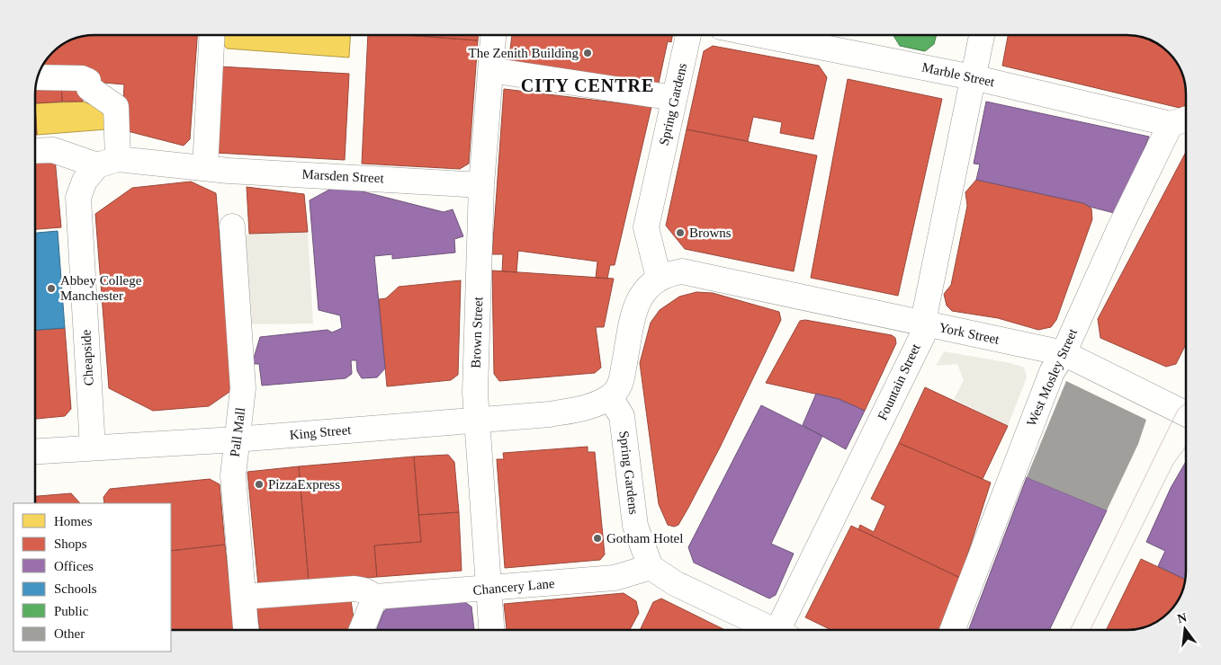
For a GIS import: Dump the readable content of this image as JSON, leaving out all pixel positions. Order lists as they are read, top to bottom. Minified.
{"streets":{"street":["Marble Street","Spring Gardens","Marsden Street","Brown Street","York Street","Cheapside","West Mosley Street","Fountain Street","Pall Mall","King Street","Chancery Lane"]},"crossings":[["Marble Street","West Mosley Street"],["Marble Street","Fountain Street"],["Spring Gardens","York Street"],["Spring Gardens","King Street"],["Spring Gardens","Chancery Lane"],["Marsden Street","Brown Street"],["Marsden Street","Cheapside"],["Brown Street","King Street"],["Brown Street","Chancery Lane"],["York Street","West Mosley Street"],["York Street","Fountain Street"],["Cheapside","King Street"],["Pall Mall","King Street"]],"districts":["CITY CENTRE"],"places":["The Zenith Building","Browns","Abbey College Manchester","PizzaExpress","Gotham Hotel"],"legend":["Homes","Shops","Offices","Schools","Public","Other"],"north":"top"}
